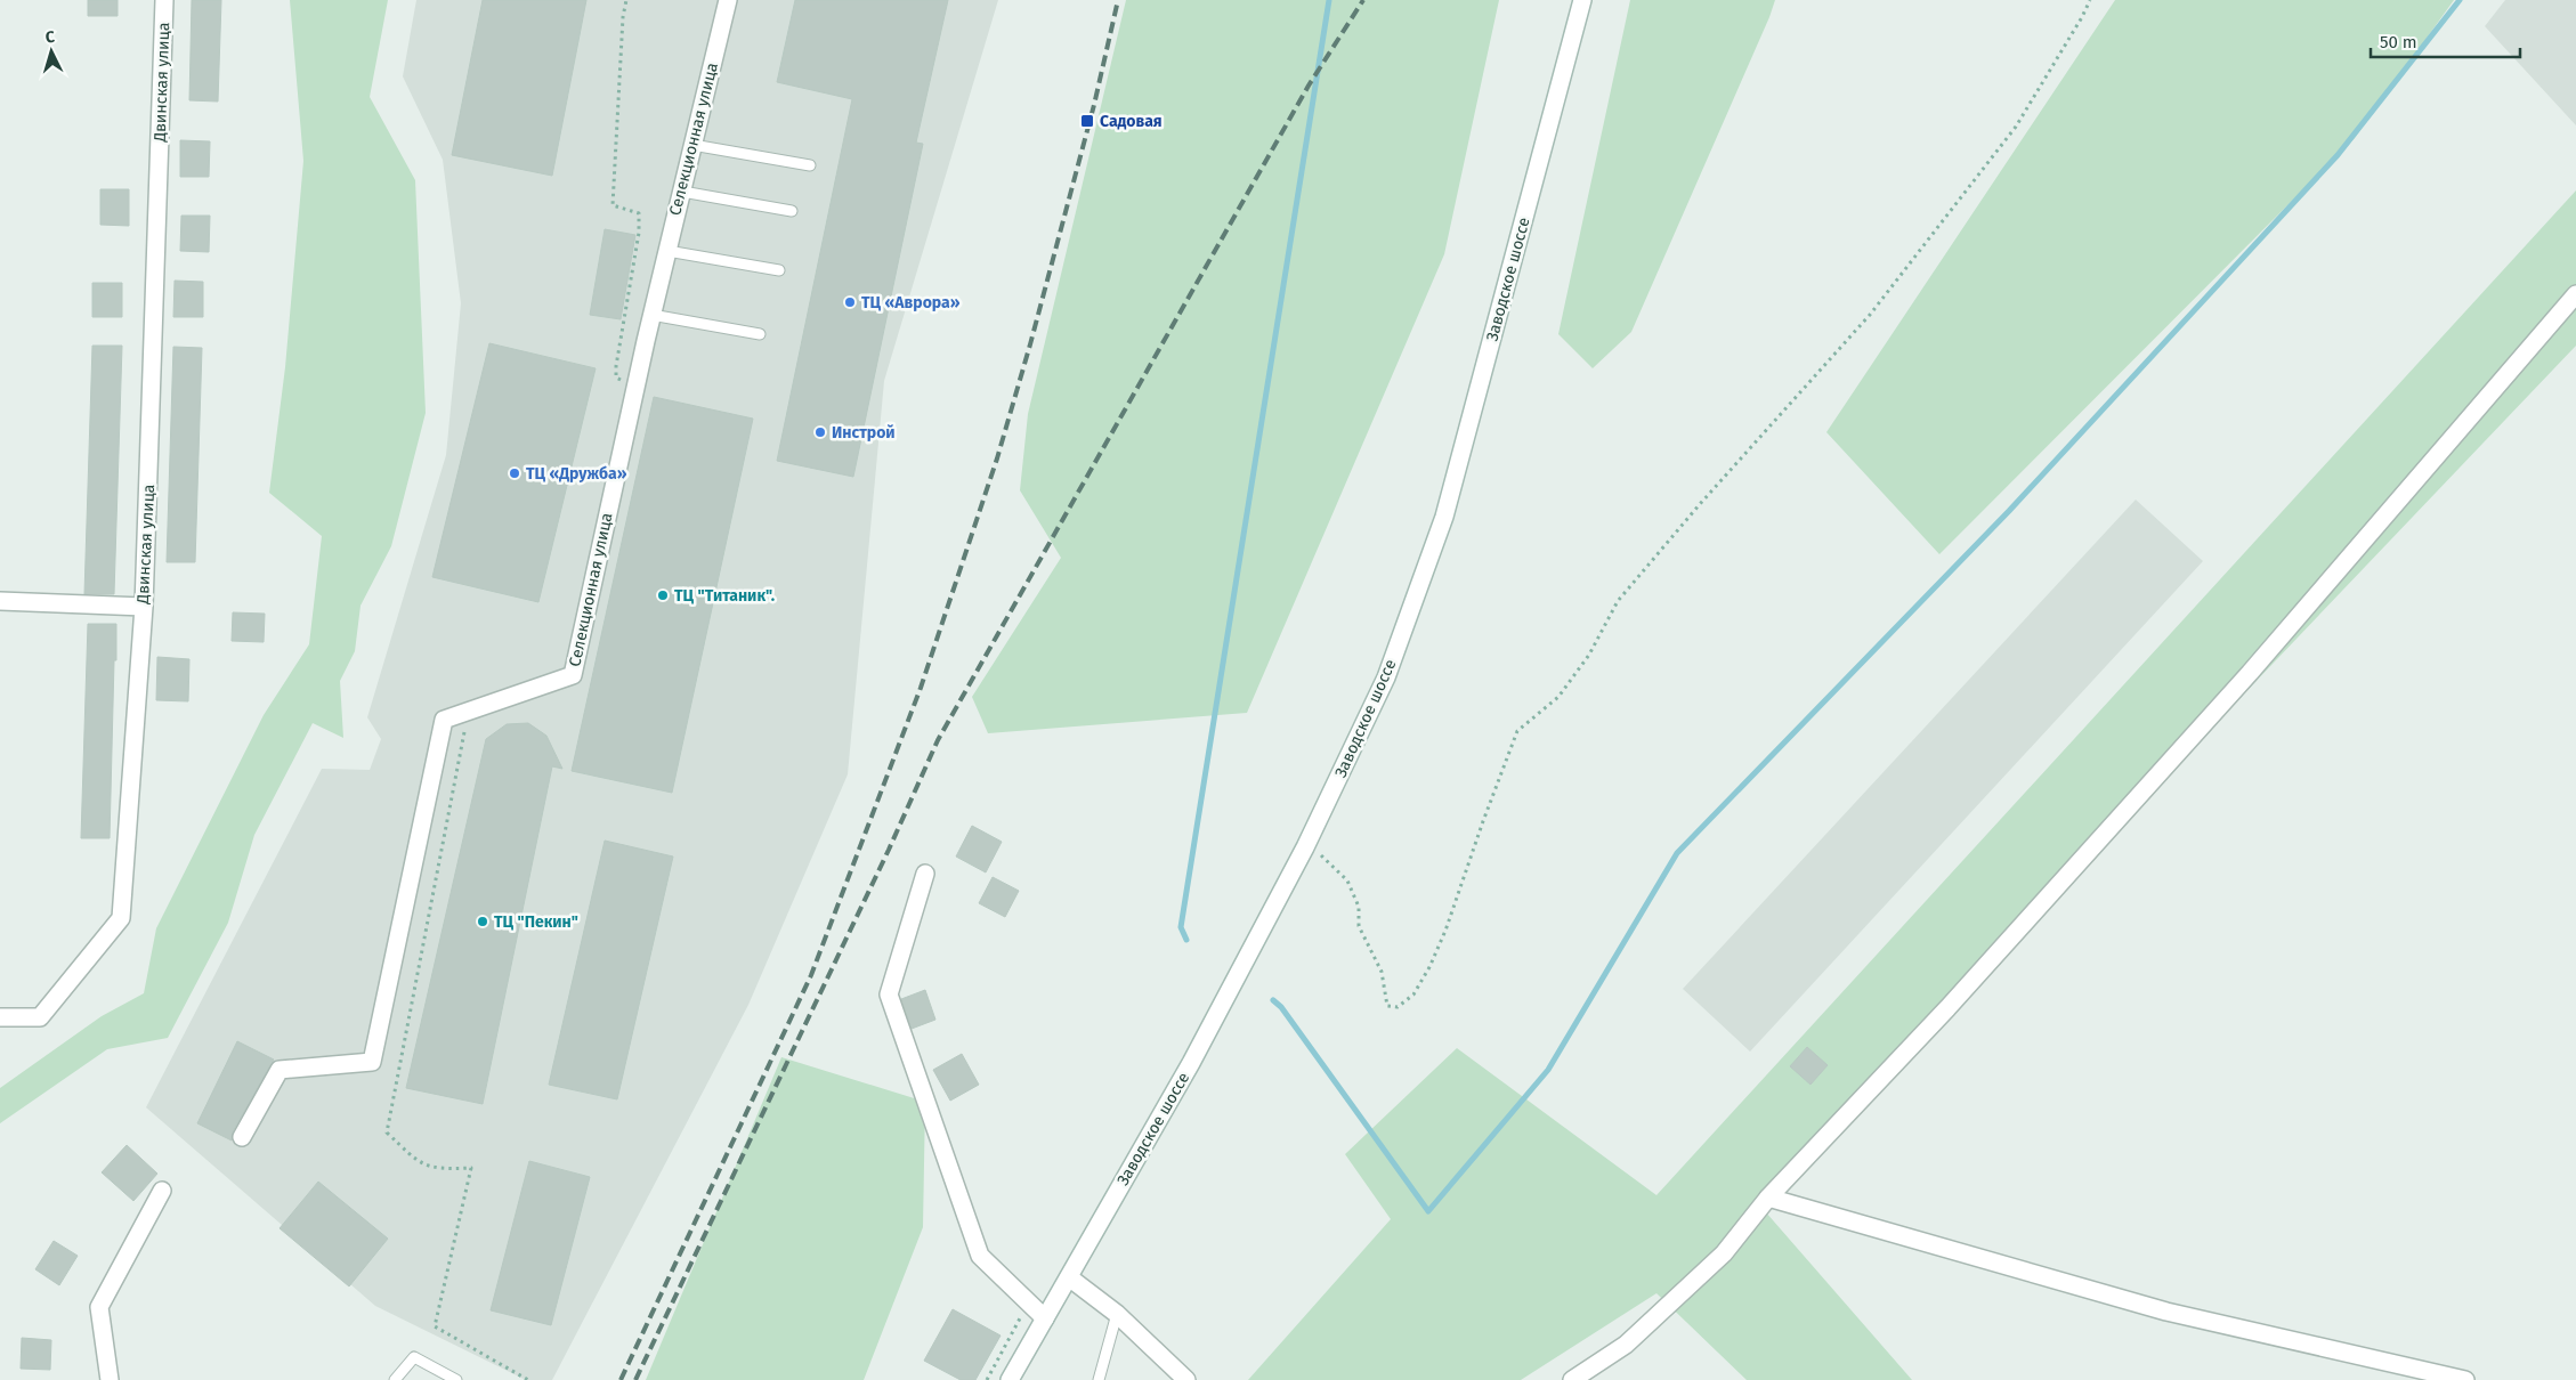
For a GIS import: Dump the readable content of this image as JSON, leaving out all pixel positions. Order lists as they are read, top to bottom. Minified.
{"streets":{"street":["Двинская улица","Селекционная улица","Заводское шоссе"]},"places":{"transit":["Садовая"],"other":["ТЦ «Аврора»","Инстрой","ТЦ «Дружба»","ТЦ \"Титаник\".","ТЦ \"Пекин\""]},"scale_bar":"50 m","north":"top"}
